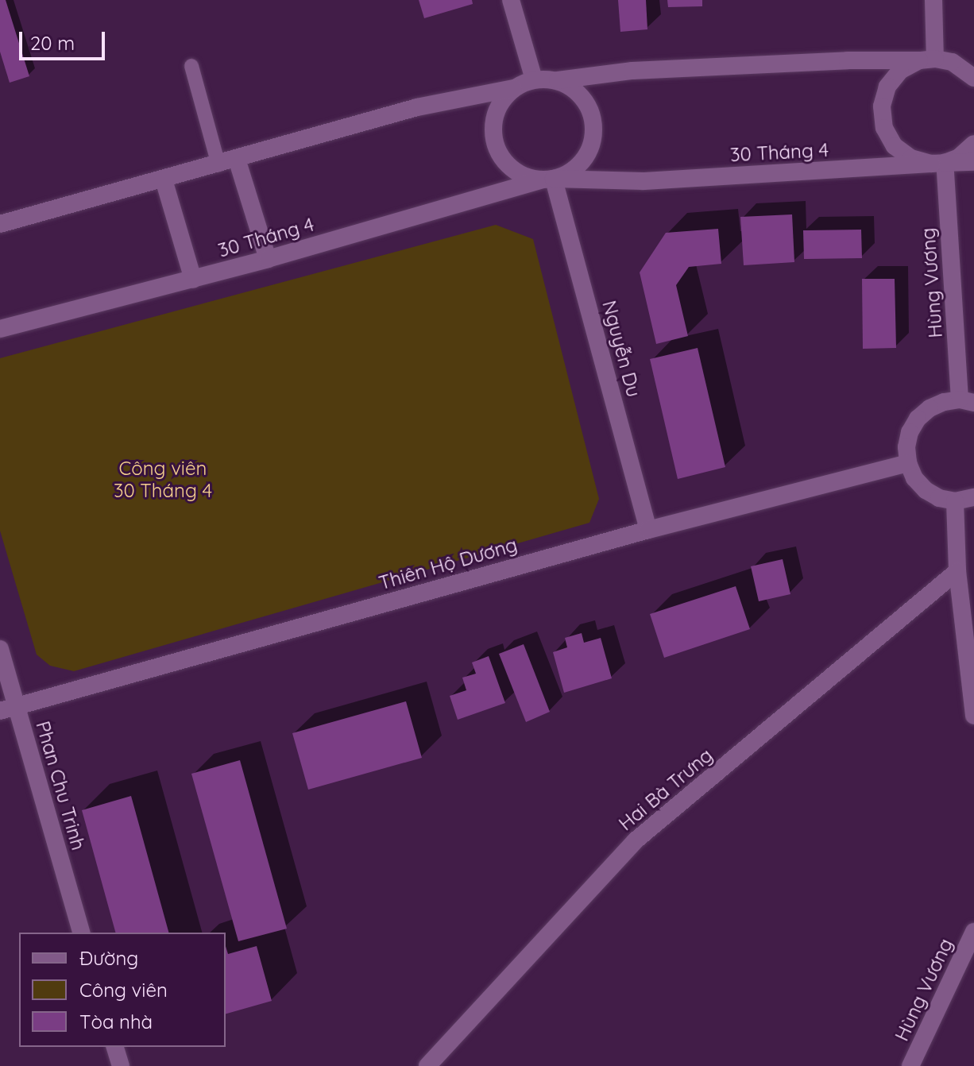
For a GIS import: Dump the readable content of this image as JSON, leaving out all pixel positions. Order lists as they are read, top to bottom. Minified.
{"streets":{"street":["30 Tháng 4","Hùng Vương","Nguyễn Du","Thiên Hộ Dương","Phan Chu Trinh","Hai Bà Trưng"]},"crossings":[["30 Tháng 4","Hùng Vương"],["30 Tháng 4","Nguyễn Du"],["Nguyễn Du","Thiên Hộ Dương"],["Thiên Hộ Dương","Phan Chu Trinh"]],"parks":["Công viên 30 Tháng 4"],"legend":["Đường","Công viên","Tòa nhà"],"scale_bar":"20 m"}
